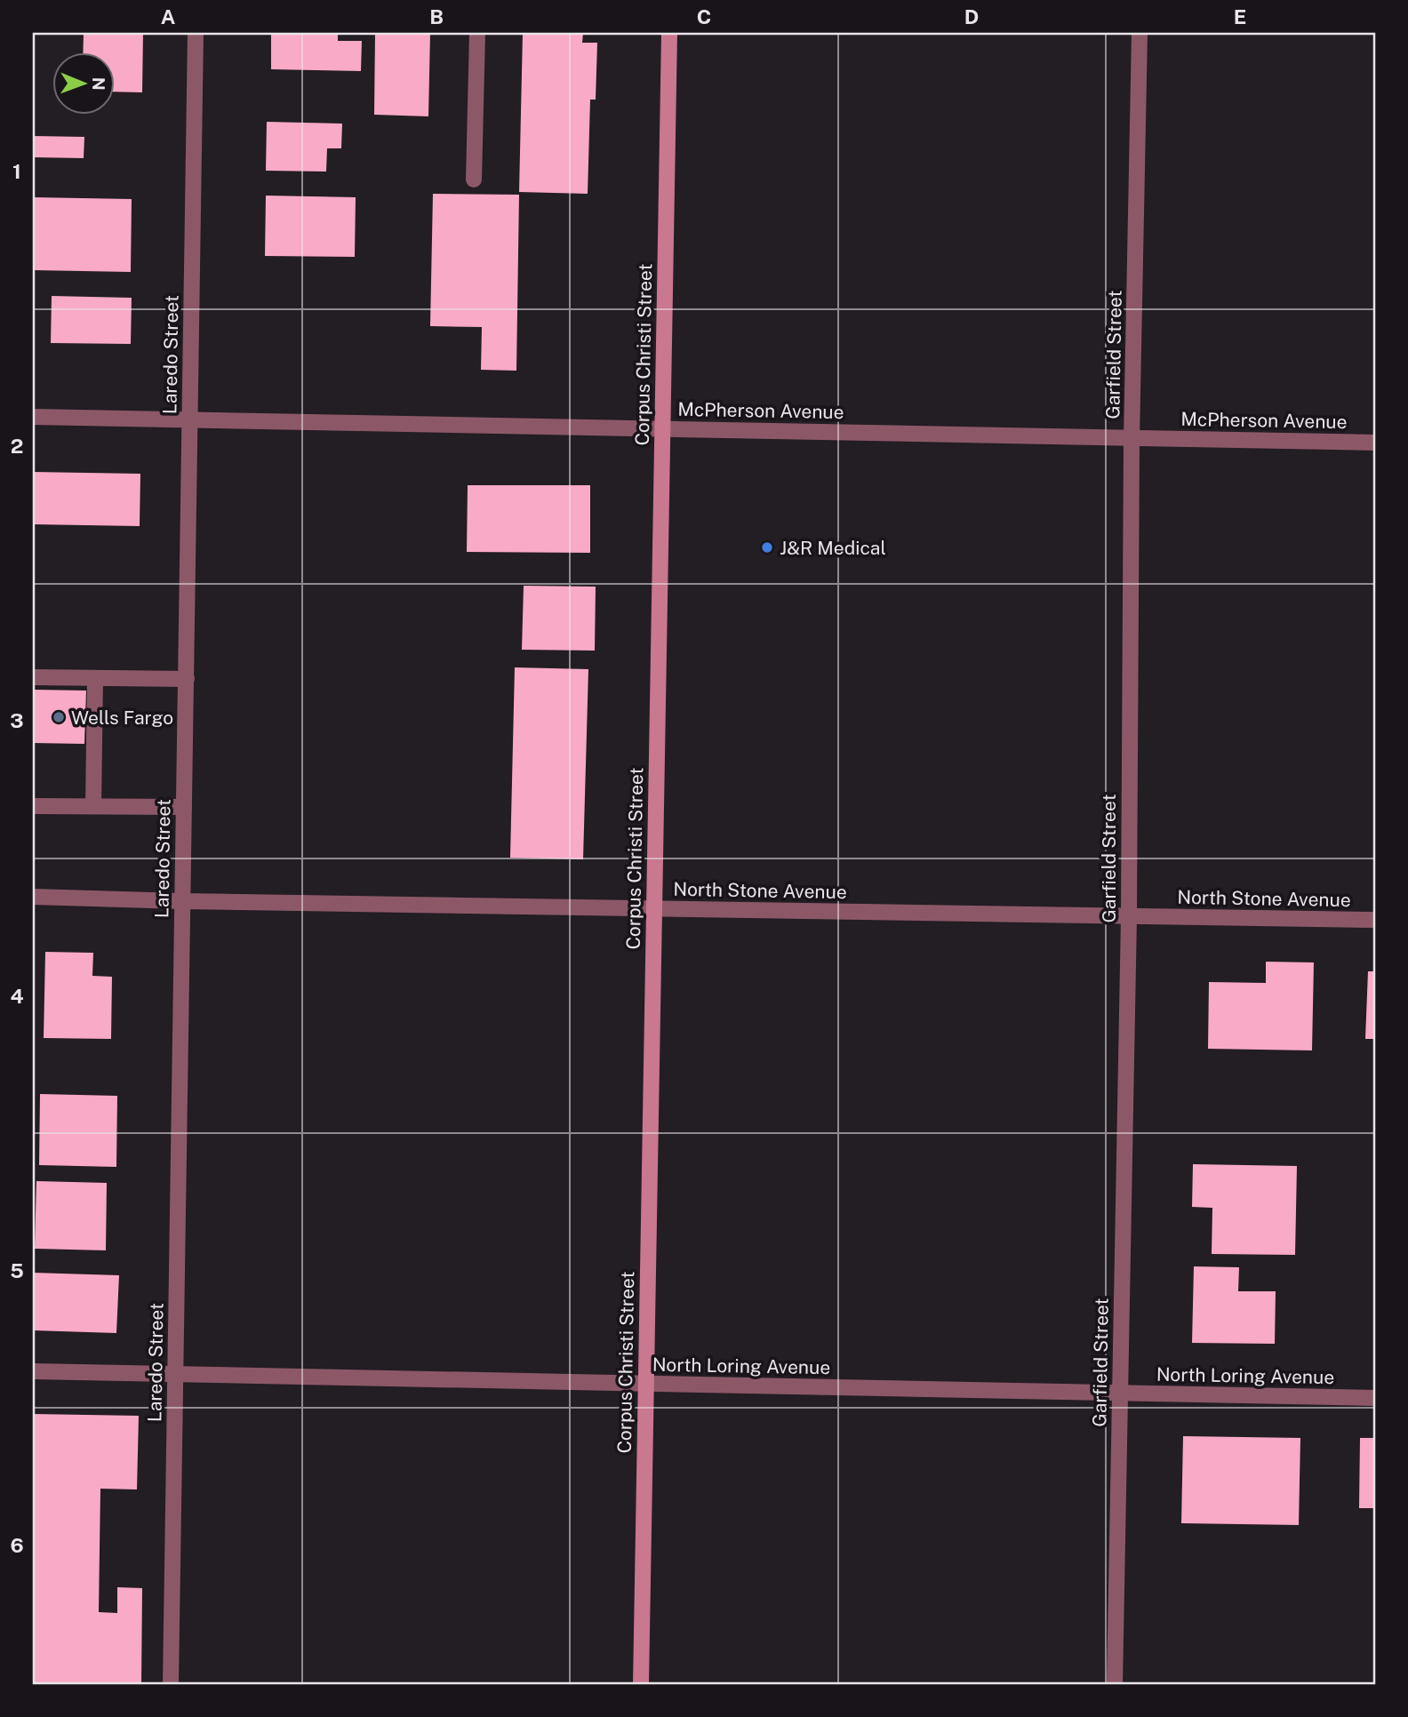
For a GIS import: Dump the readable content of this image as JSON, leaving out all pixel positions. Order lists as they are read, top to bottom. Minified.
{"streets":{"main road":["Corpus Christi Street"],"street":["Laredo Street","Garfield Street","McPherson Avenue","North Stone Avenue","North Loring Avenue"]},"crossings":[["Laredo Street","McPherson Avenue"],["Laredo Street","North Stone Avenue"],["Laredo Street","North Loring Avenue"],["Corpus Christi Street","McPherson Avenue"],["Corpus Christi Street","North Stone Avenue"],["Corpus Christi Street","North Loring Avenue"],["Garfield Street","McPherson Avenue"],["Garfield Street","North Stone Avenue"],["Garfield Street","North Loring Avenue"]],"places":["J&R Medical","Wells Fargo"],"north":"right","grid":{"columns":["A","B","C","D","E"],"rows":["1","2","3","4","5","6"]}}
